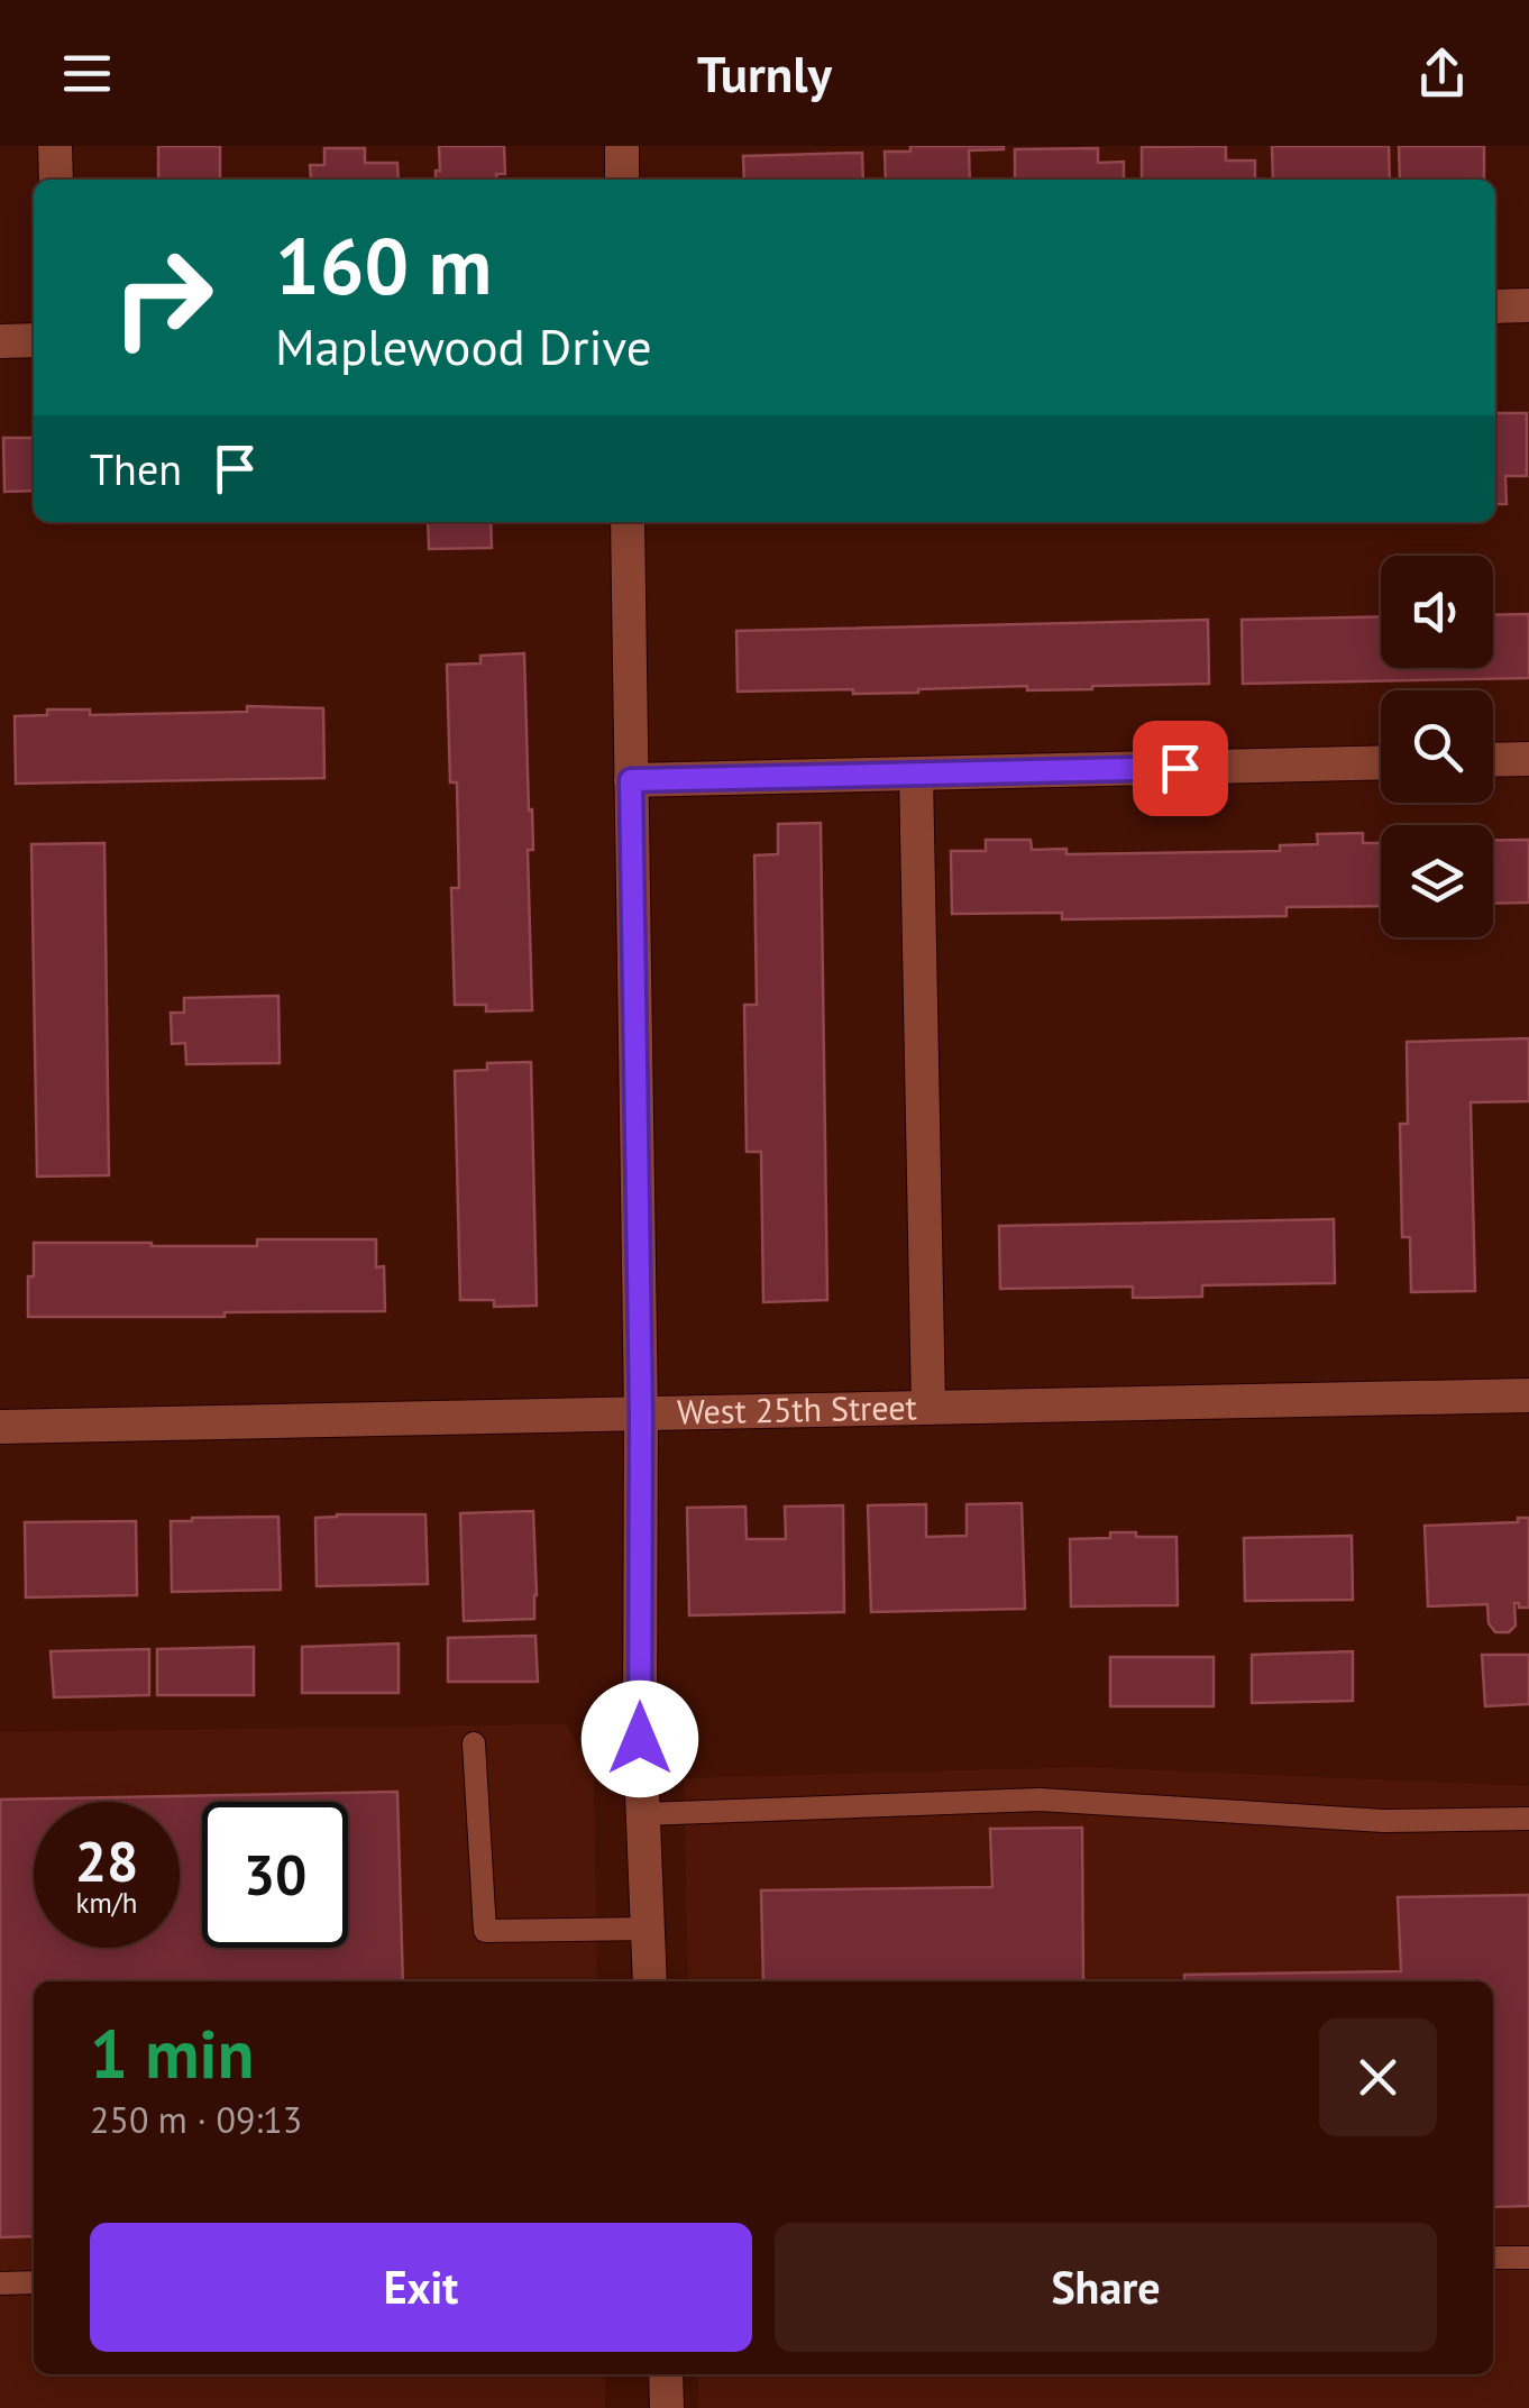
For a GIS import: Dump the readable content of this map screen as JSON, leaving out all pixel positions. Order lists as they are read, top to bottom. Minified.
{"streets":{"street":["West 25th Street"]},"page":{"header":"Turnly","turn":["160 m","Maplewood Drive"],"then":"Then","speed":"28 km/h","limit":"30","heading":["1 min","250 m · 09:13"],"buttons":["Exit","Share"]}}
